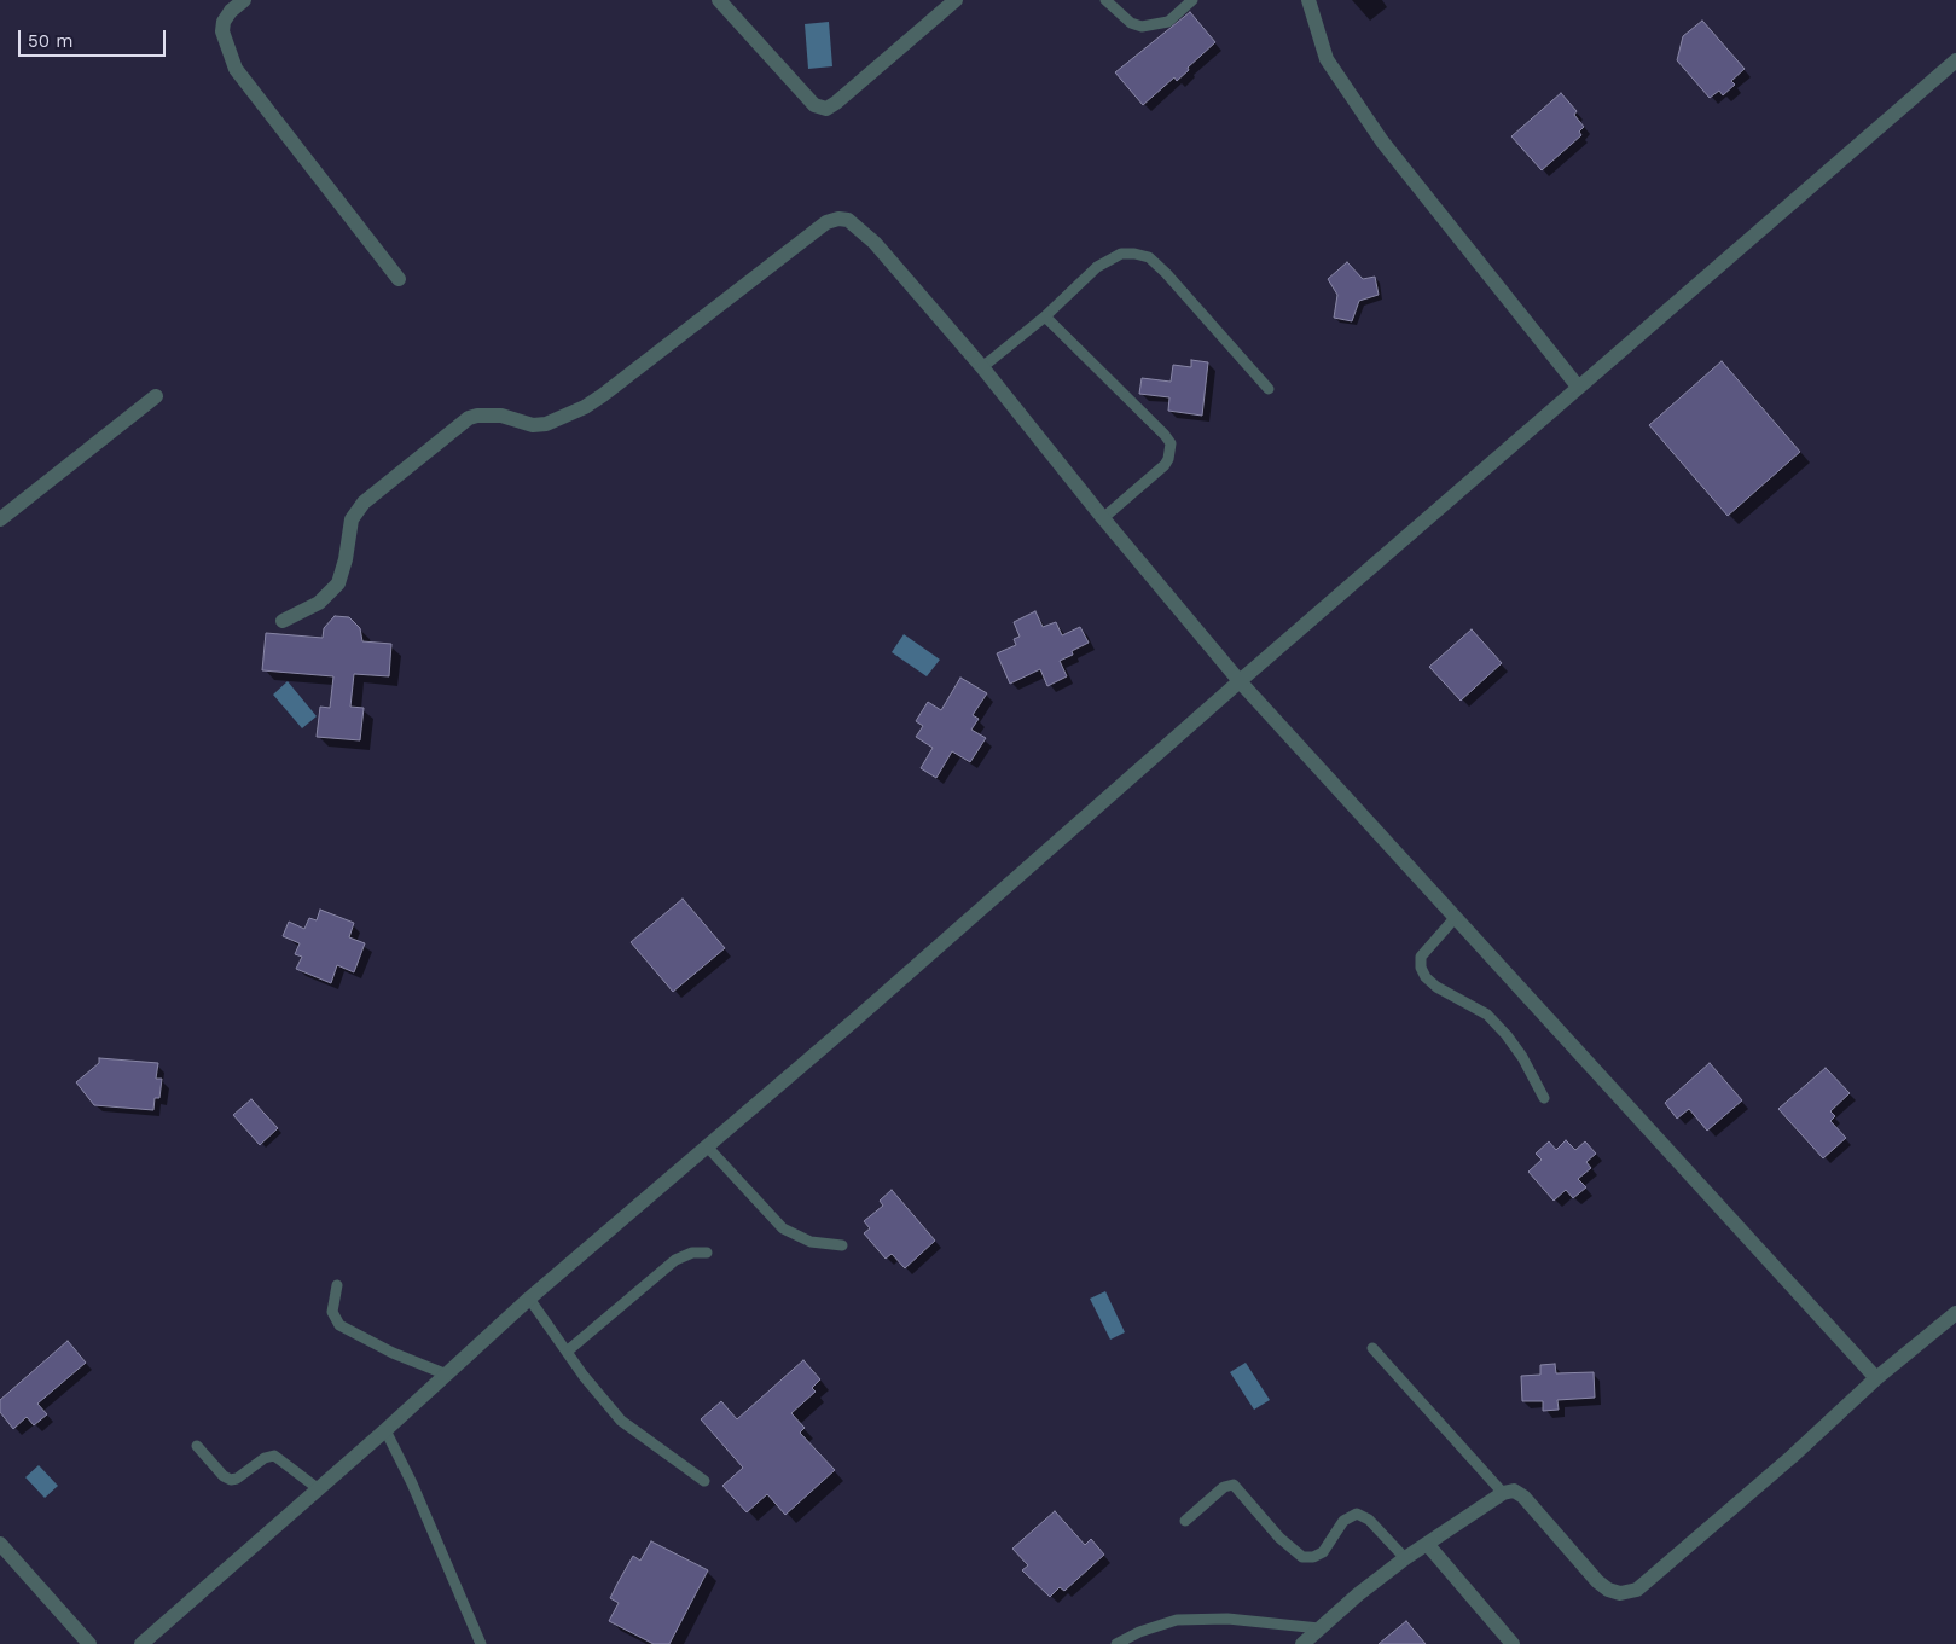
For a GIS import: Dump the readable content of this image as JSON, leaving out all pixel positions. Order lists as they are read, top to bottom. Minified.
{"scale_bar":"50 m"}
